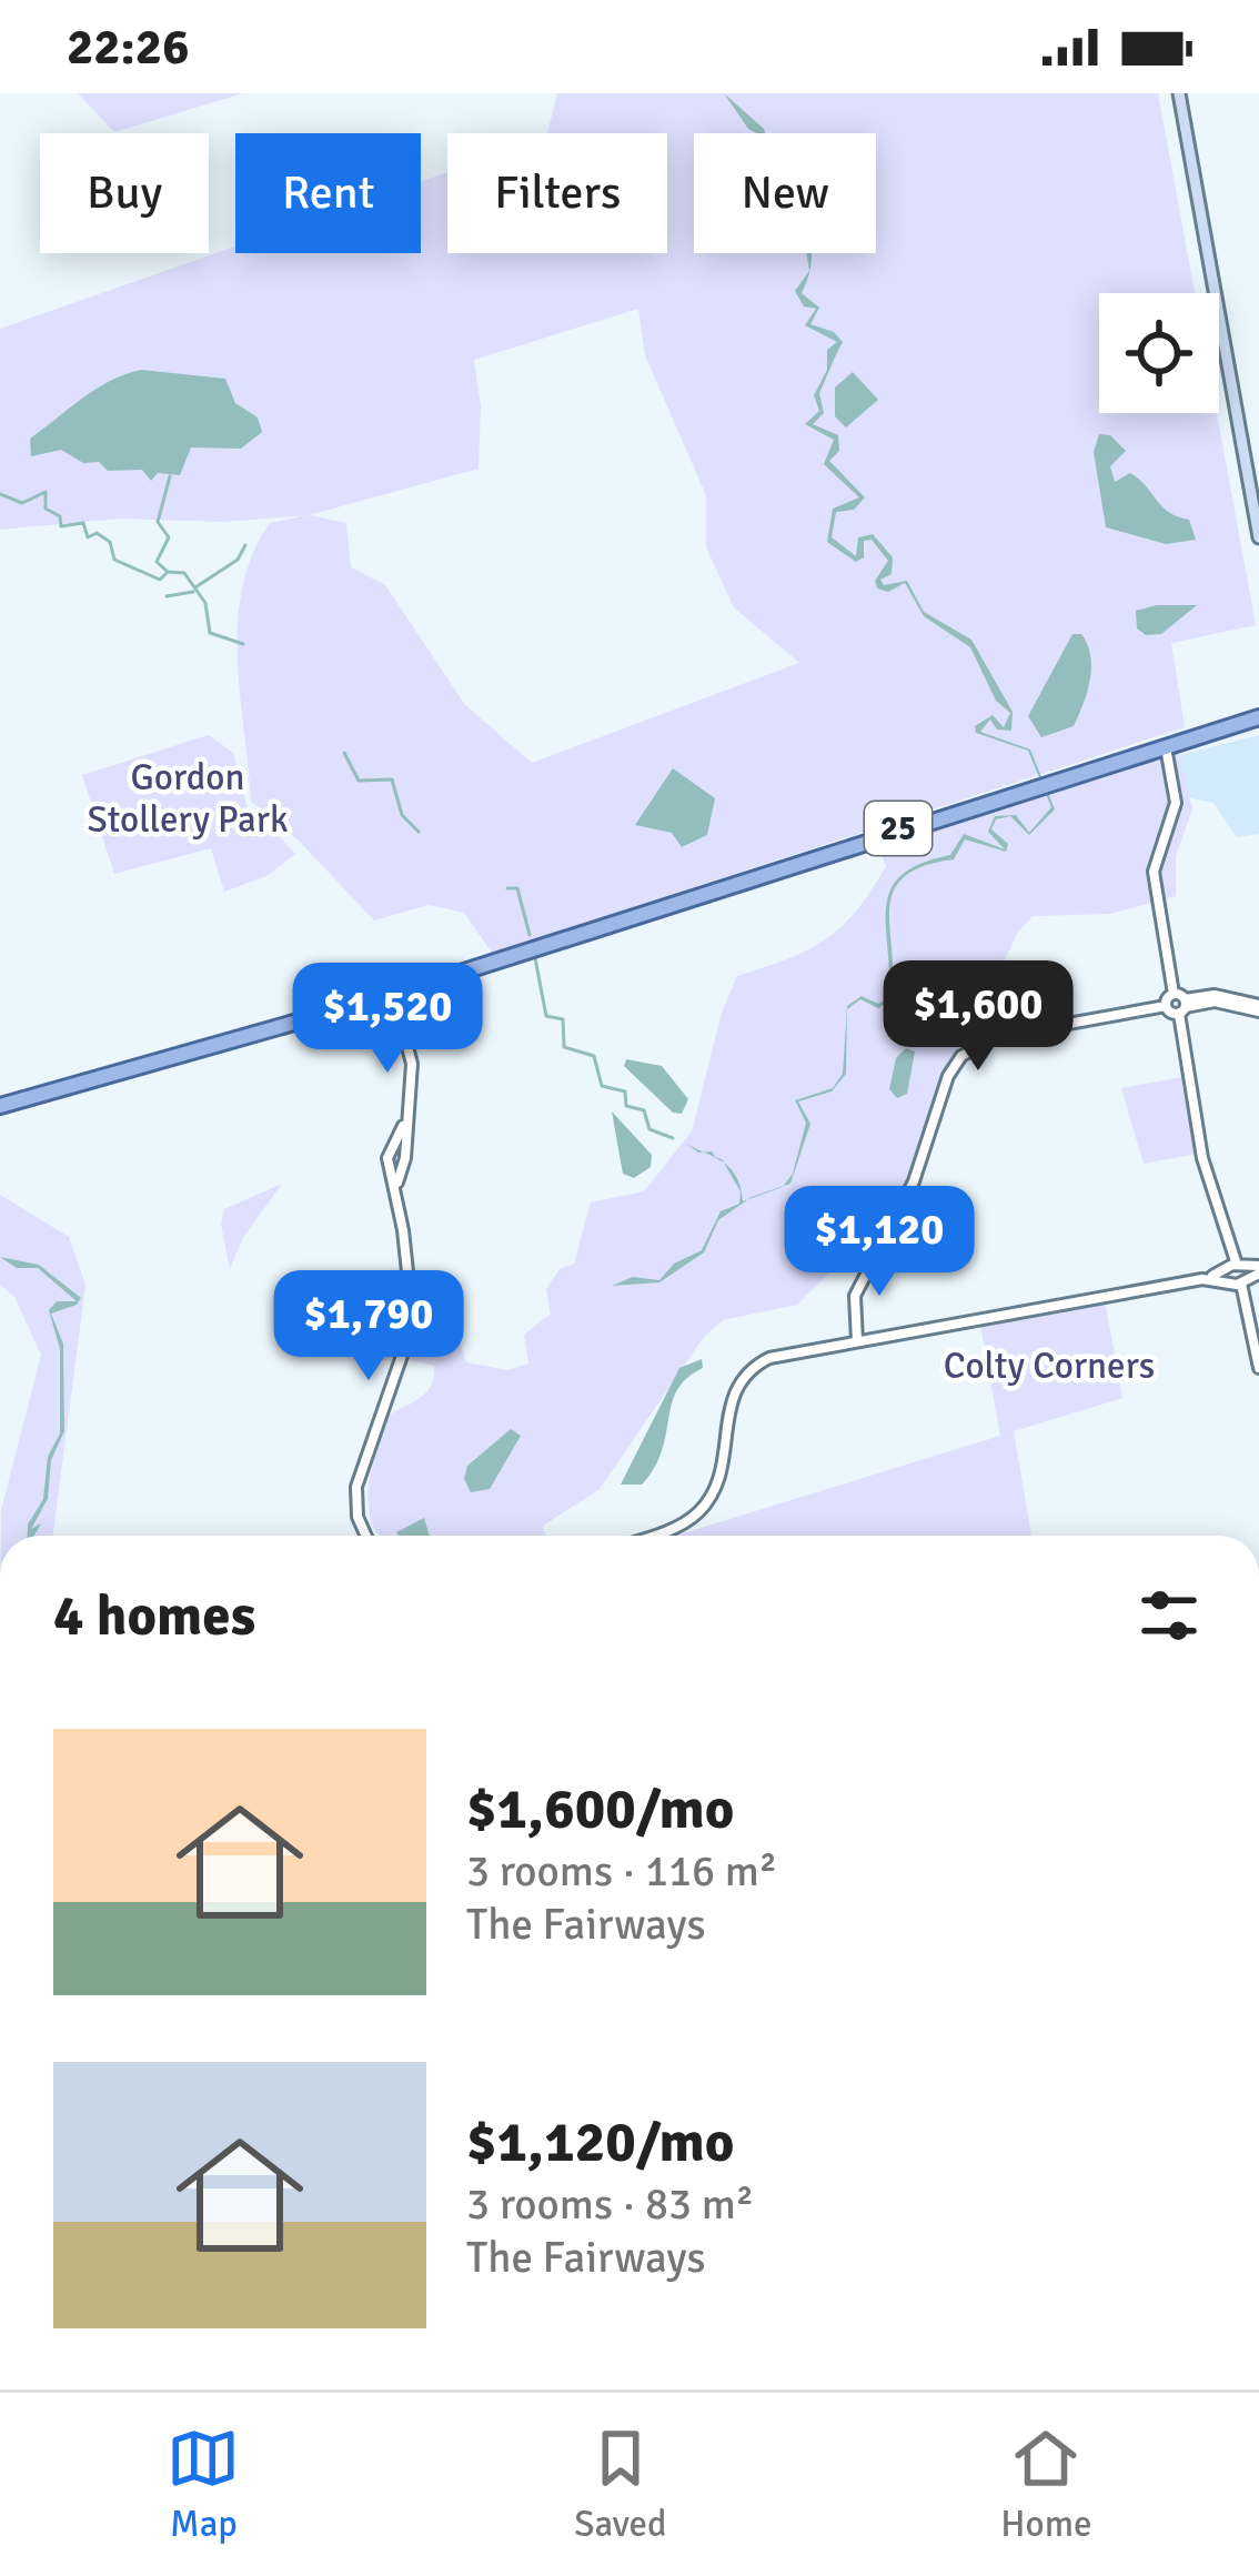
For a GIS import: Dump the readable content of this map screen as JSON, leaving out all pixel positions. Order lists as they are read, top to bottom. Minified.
{"streets":{"main road":["25"]},"parks":["Gordon Stollery Park","Colty Corners"],"page":{"status":"22:26","chip":["Buy","Rent","Filters","New"],"price":["$1,600","$1,520","$1,120","$1,790"],"heading":"4 homes","list":[{"name":"$1,600/mo","note":"3 rooms · 116 m² · The Fairways"},{"name":"$1,120/mo","note":"3 rooms · 83 m² · The Fairways"}],"tabs":["Map","Saved","Home"]}}
